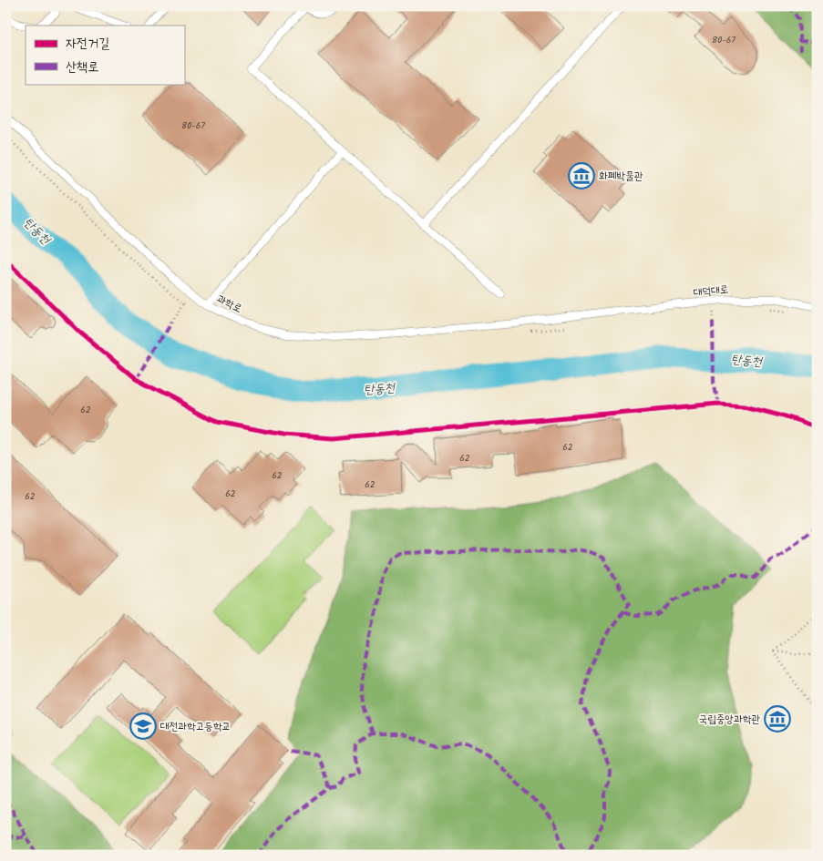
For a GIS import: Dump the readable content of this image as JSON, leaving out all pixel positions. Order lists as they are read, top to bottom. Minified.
{"streets":{"lane":["대덕대로","과학로"]},"crossings":[["대덕대로","과학로"]],"water":["탄동천"],"places":{"museum":["화폐박물관","국립중앙과학관"],"school or university":["대전과학고등학교"]},"house_numbers":["80-67","80-67","62","62","62","62","62","62","62"],"legend":["자전거길","산책로"]}
